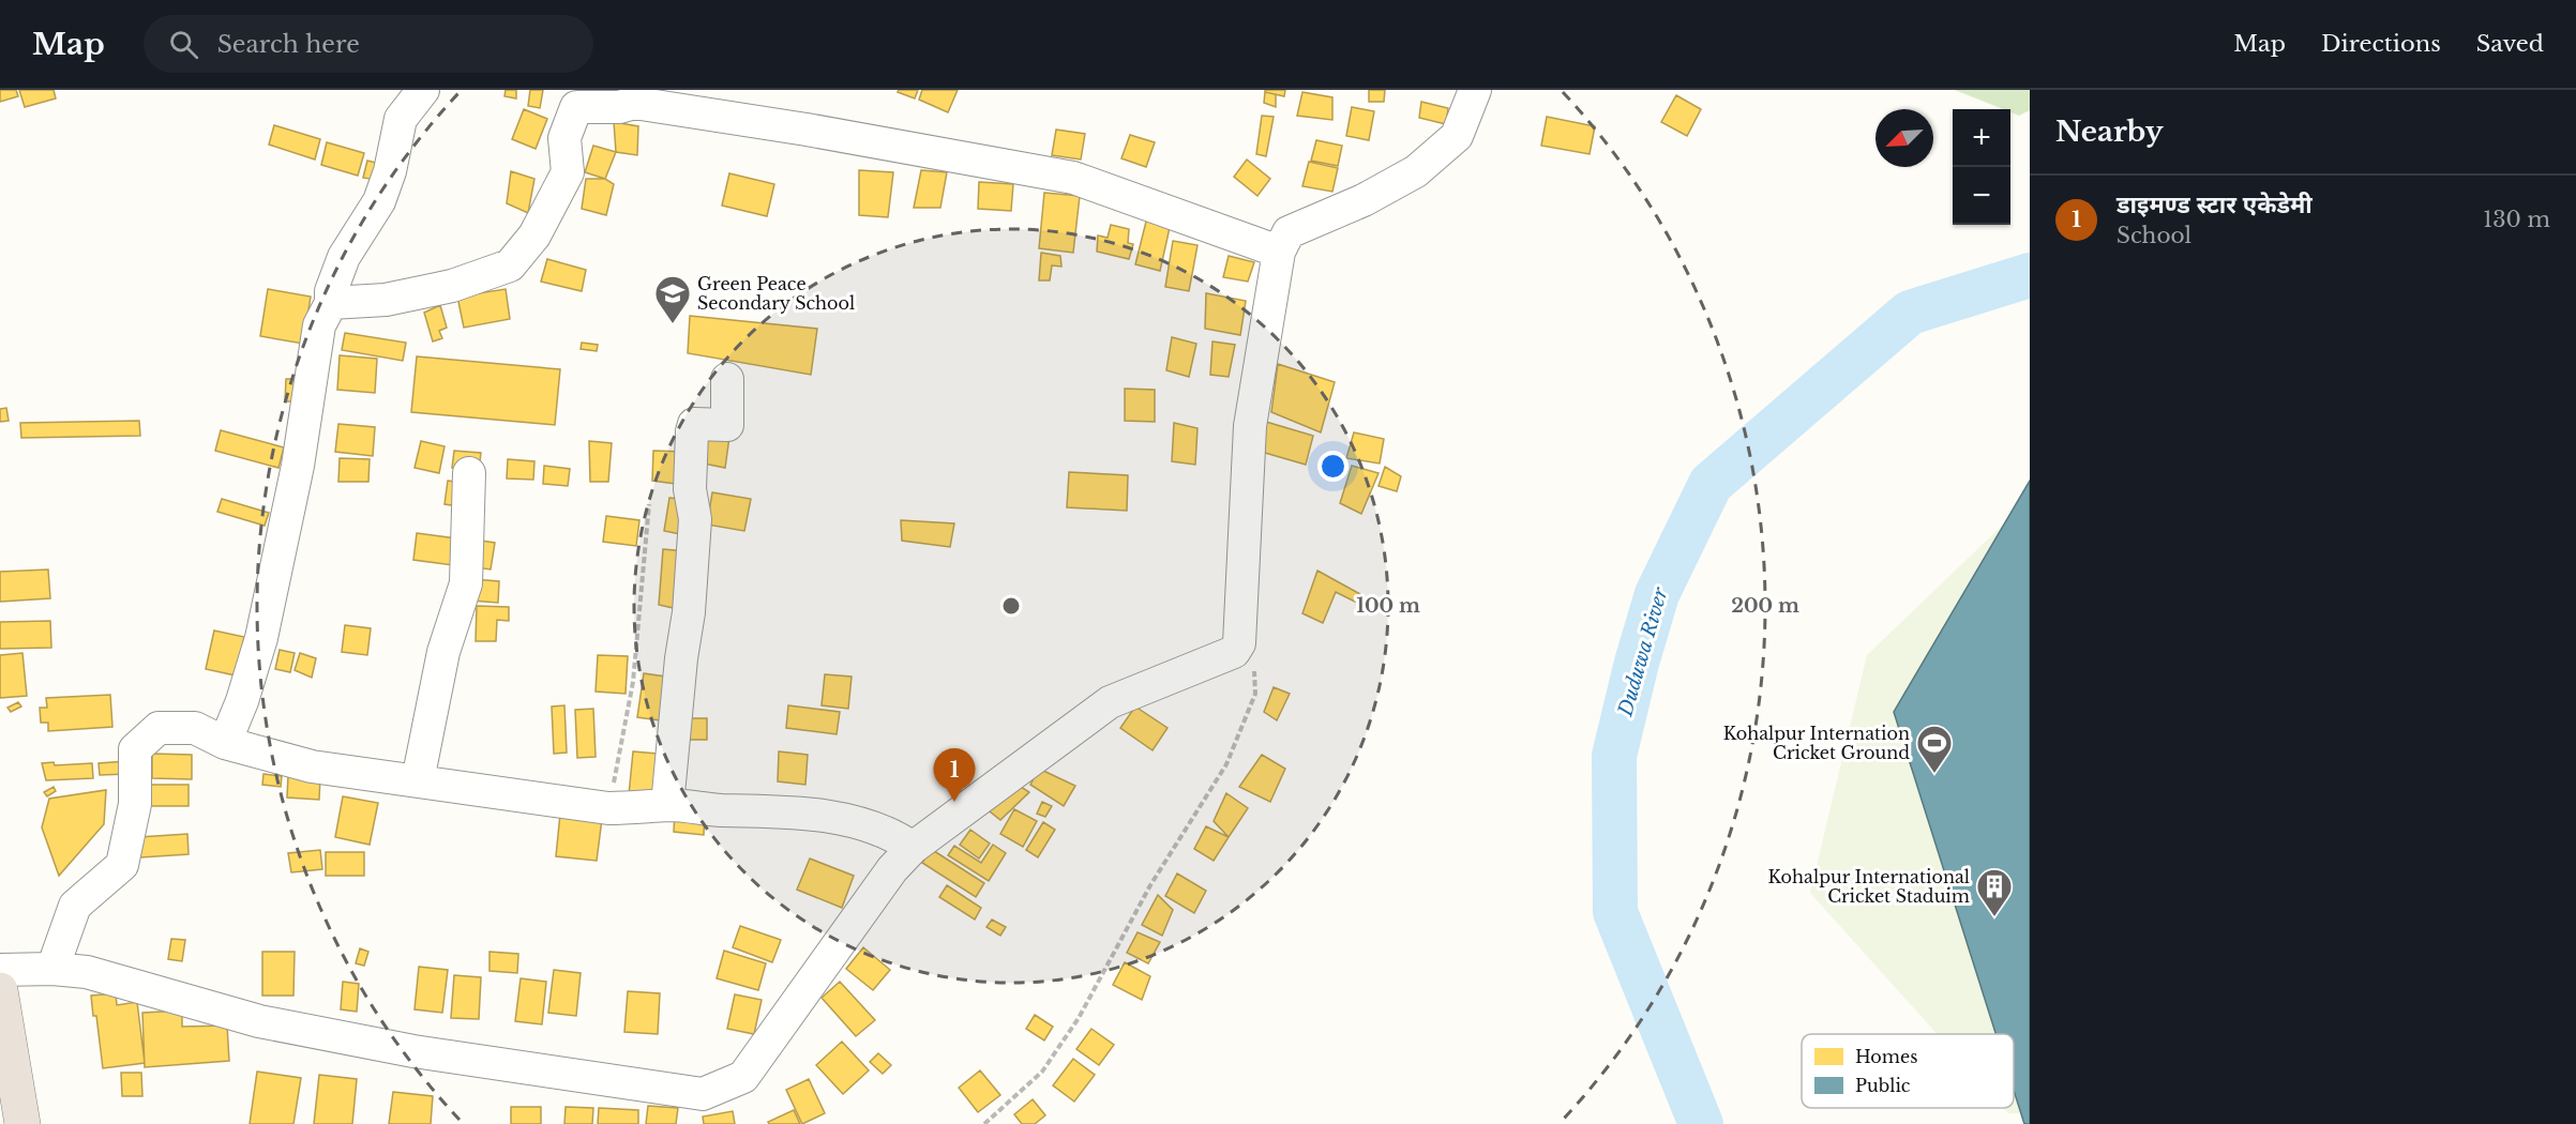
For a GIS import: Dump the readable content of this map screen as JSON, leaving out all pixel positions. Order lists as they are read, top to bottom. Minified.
{"water":["Duduwa River"],"places":{"school or university":["Green Peace Secondary School"],"sports":["Kohalpur Internation Cricket Ground"],"building":["Kohalpur International Cricket Staduim"]},"legend":["Homes","Public"],"north":"bottom left","page":{"header":"Map","search":"Search here","nav":["Map","Directions","Saved"],"heading":"Nearby","map_buttons":["+","−"],"list":[{"mark":"1","name":"डाइमण्ड स्टार एकेडेमी","note":"School","value":"130 m"}],"pins":"1"},"rings":["100 m","200 m"]}
